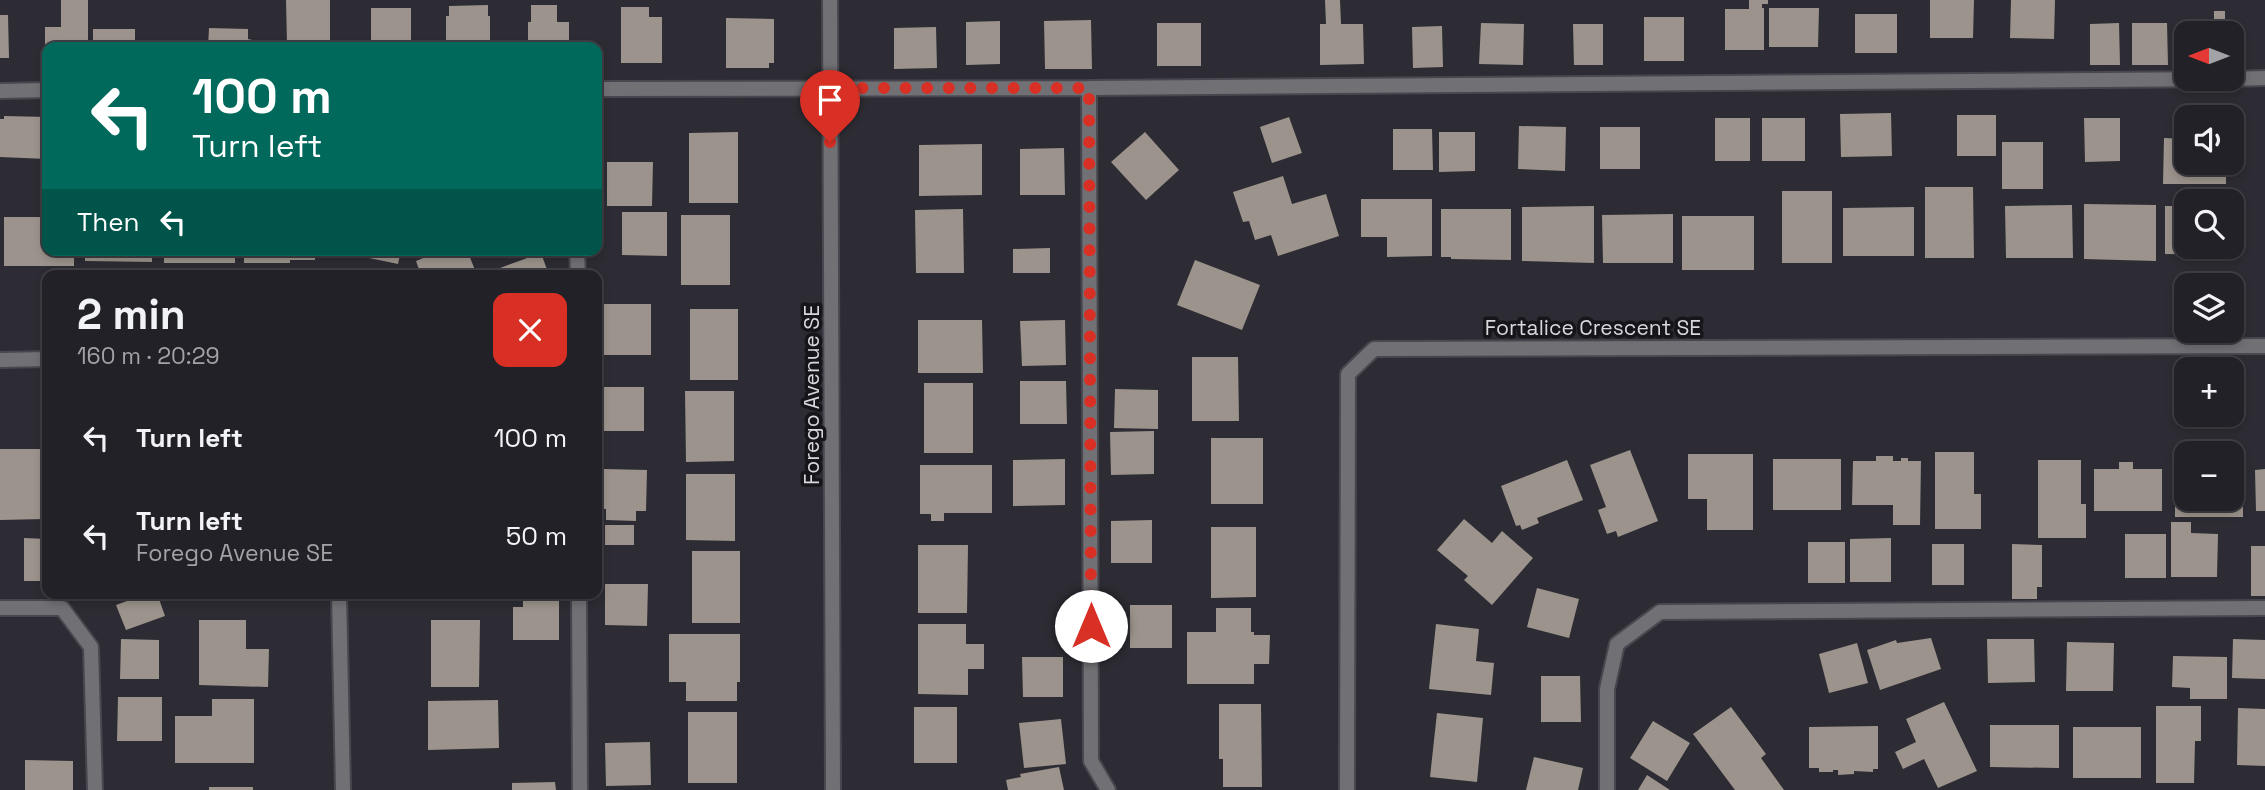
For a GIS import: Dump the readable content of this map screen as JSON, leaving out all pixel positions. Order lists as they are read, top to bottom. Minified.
{"streets":{"street":["Fortalice Crescent SE","Forego Avenue SE"]},"north":"left","page":{"map_buttons":["+","−"],"turn":["100 m","Turn left"],"then":"Then","heading":["2 min","160 m · 20:29"],"list":[{"name":"Turn left","value":"100 m"},{"name":"Turn left","note":"Forego Avenue SE","value":"50 m"}]}}
